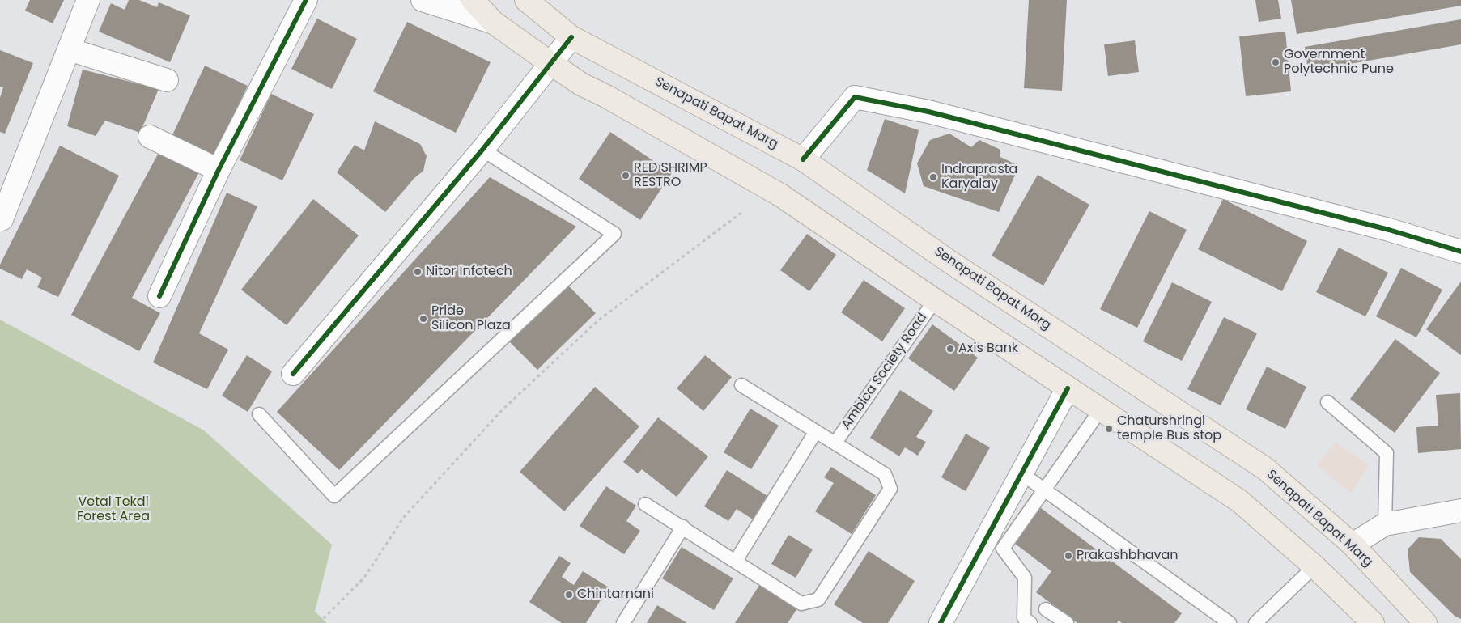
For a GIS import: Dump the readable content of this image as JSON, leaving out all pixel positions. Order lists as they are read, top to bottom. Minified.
{"streets":{"main road":["Senapati Bapat Marg"],"lane":["Ambica Society Road"]},"parks":["Vetal Tekdi Forest Area"],"places":["Government Polytechnic Pune","RED SHRIMP RESTRO","Indraprasta Karyalay","Nitor Infotech","Pride Silicon Plaza","Axis Bank","Chaturshringi temple Bus stop","Prakashbhavan","Chintamani"]}
